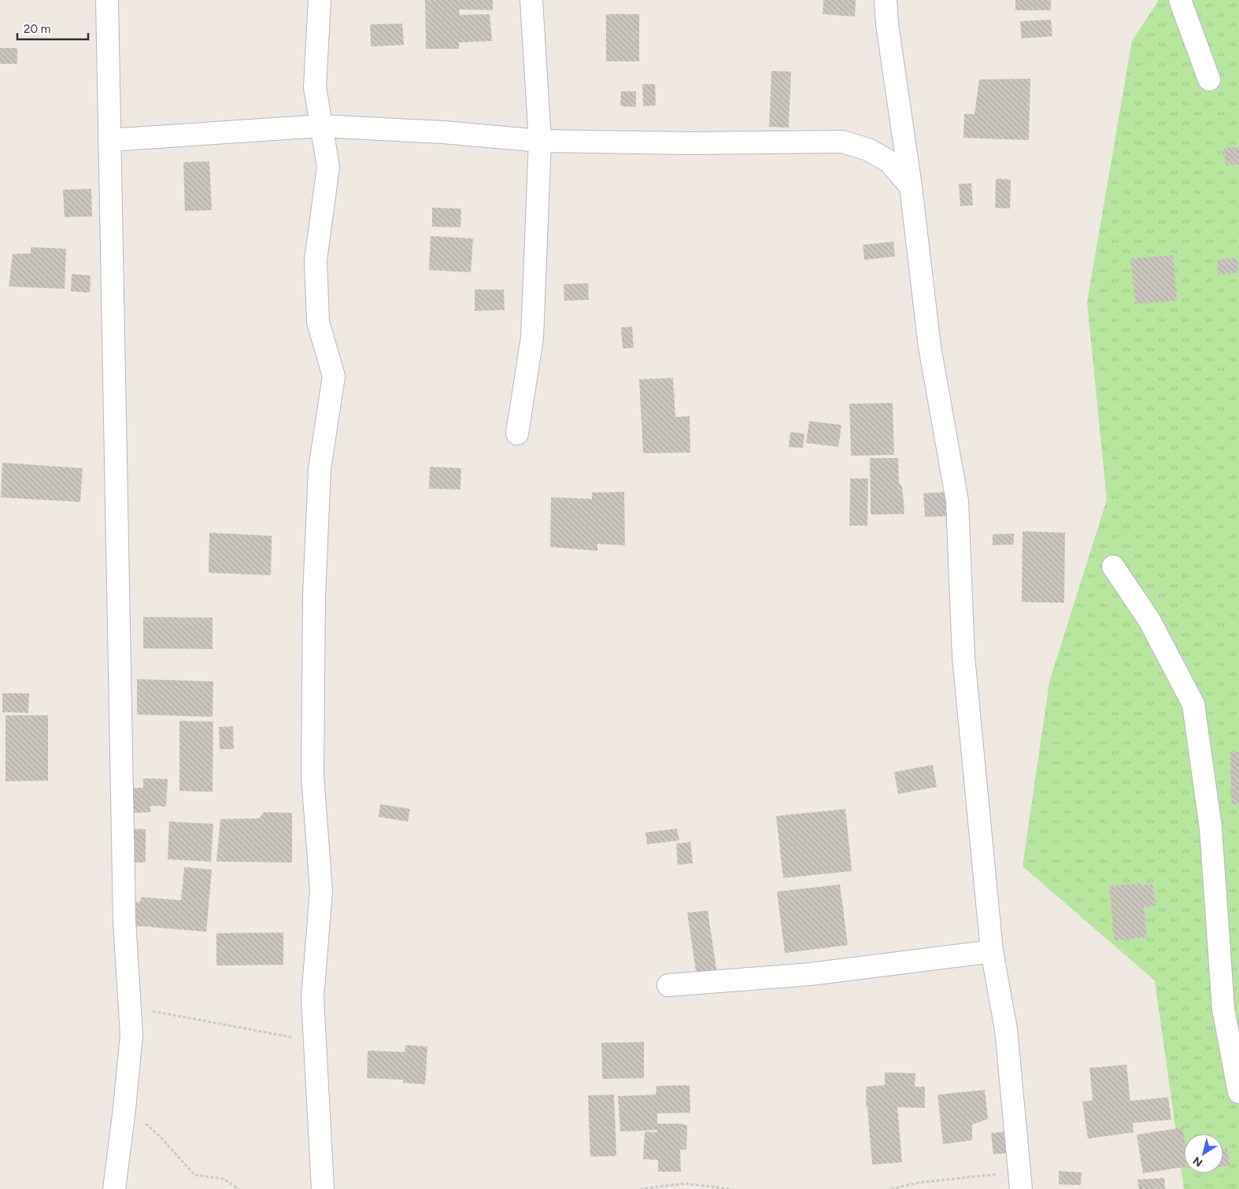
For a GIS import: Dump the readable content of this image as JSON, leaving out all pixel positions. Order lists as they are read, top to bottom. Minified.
{"scale_bar":"20 m","north":"bottom left"}
